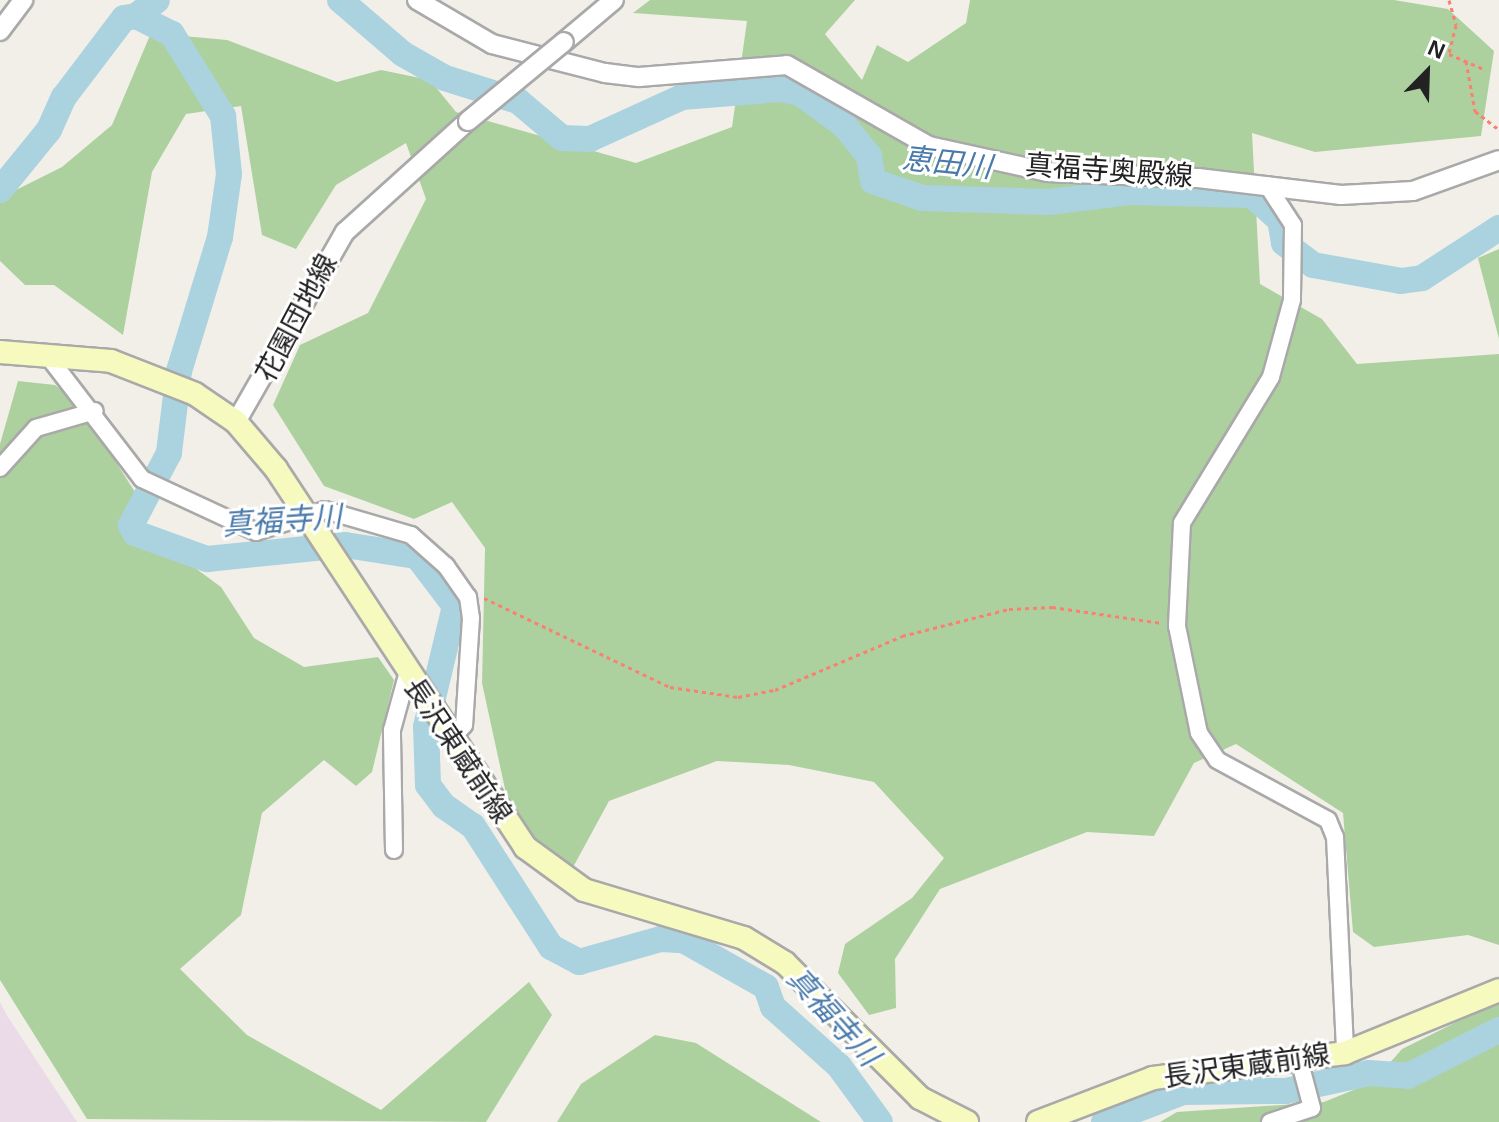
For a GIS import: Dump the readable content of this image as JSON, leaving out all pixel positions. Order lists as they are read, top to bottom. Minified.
{"streets":{"main road":["長沢東蔵前線"],"street":["真福寺奥殿線","花園団地線"]},"crossings":[["花園団地線","長沢東蔵前線"]],"water":["恵田川","真福寺川"],"north":"top right"}
